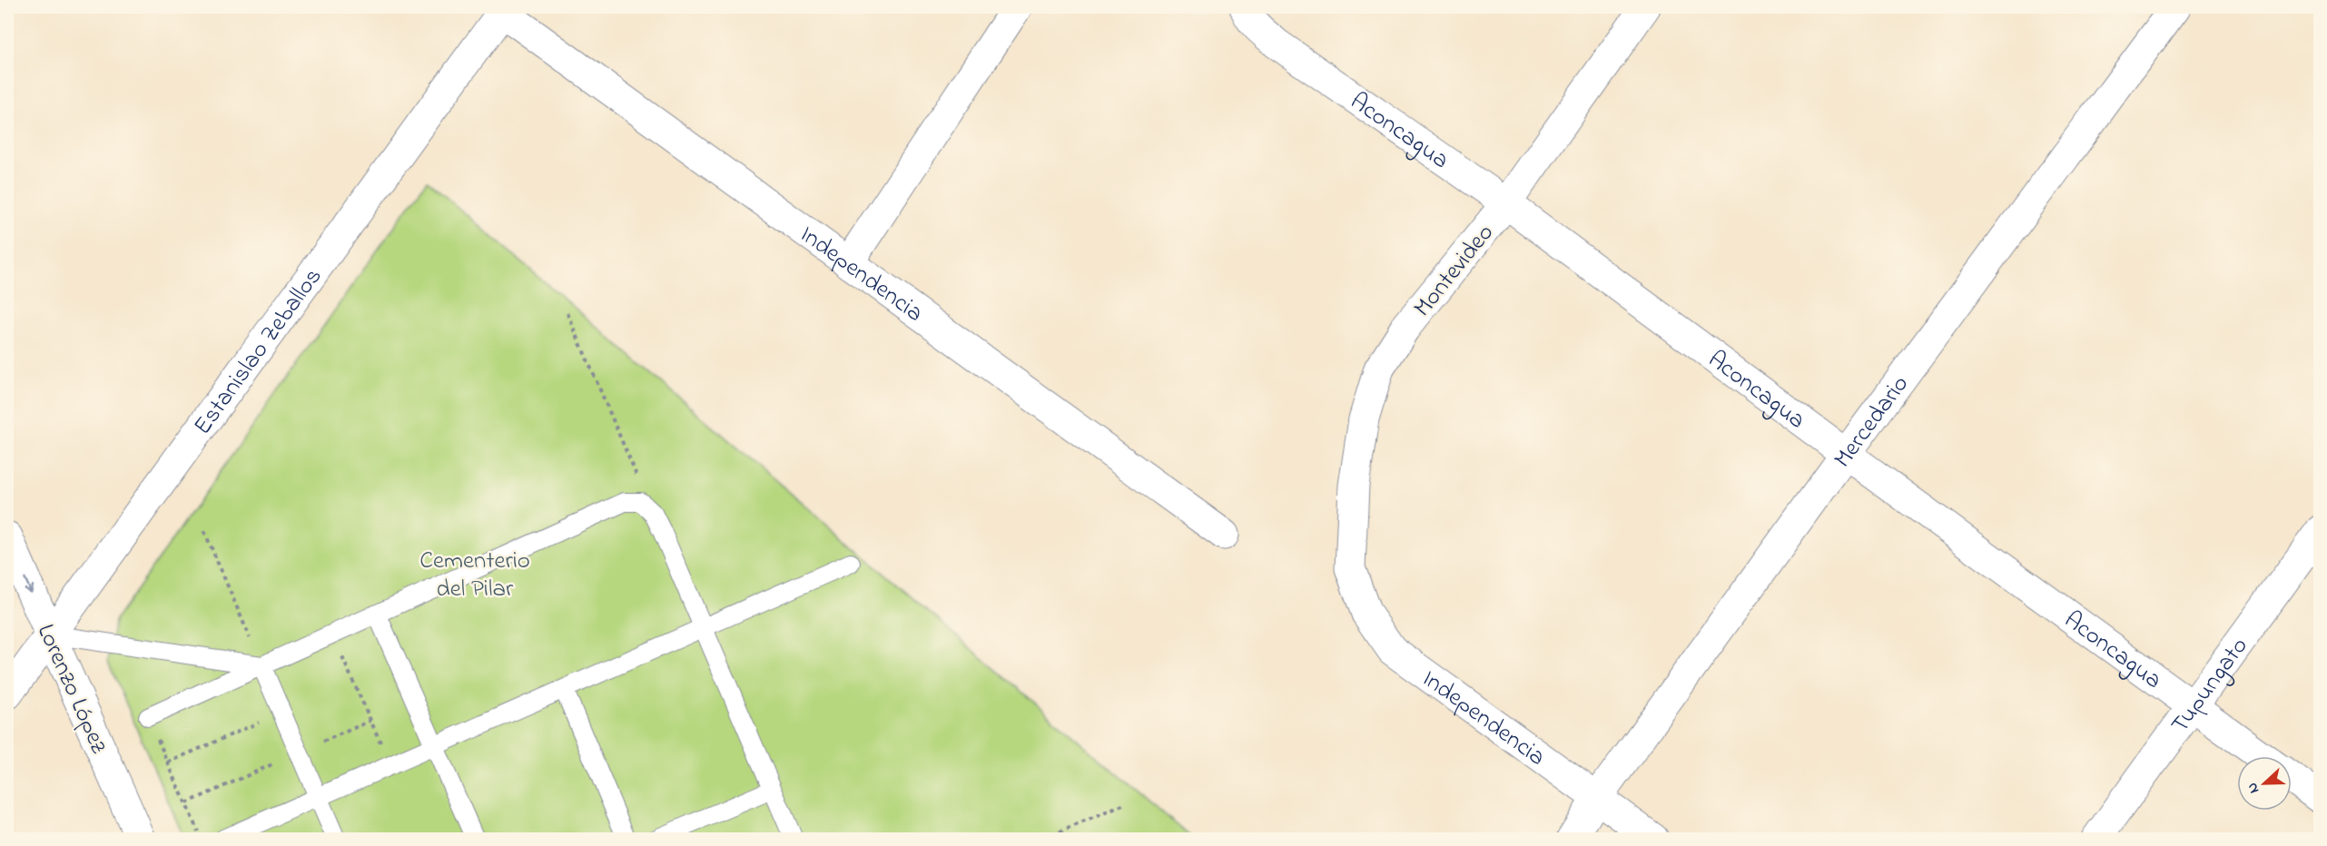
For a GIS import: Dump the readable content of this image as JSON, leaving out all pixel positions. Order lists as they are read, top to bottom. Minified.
{"streets":{"street":["Aconcagua","Montevideo","Independencia","Estanislao Zeballos","Mercedario","Tupungato","Lorenzo López"]},"crossings":[["Aconcagua","Montevideo"],["Aconcagua","Mercedario"],["Aconcagua","Tupungato"],["Montevideo","Independencia"],["Independencia","Estanislao Zeballos"],["Independencia","Mercedario"],["Estanislao Zeballos","Lorenzo López"]],"parks":["Cementerio del Pilar"],"north":"left"}
